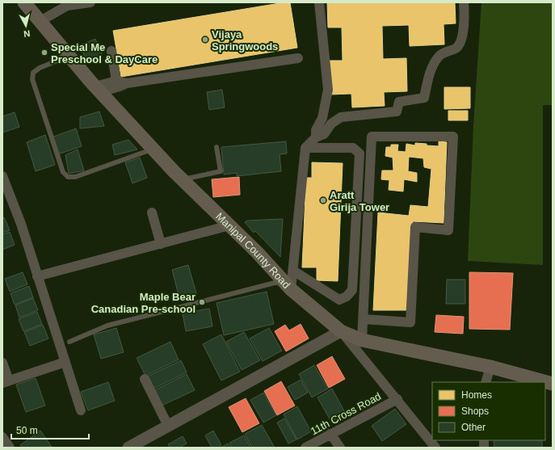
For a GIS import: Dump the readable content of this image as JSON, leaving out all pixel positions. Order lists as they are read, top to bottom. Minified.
{"streets":{"main road":["Manipal County Road"],"street":["11th Cross Road"]},"places":["Vijaya Springwoods","Special Me Preschool & DayCare","Aratt Girija Tower","Maple Bear Canadian Pre-school"],"legend":["Homes","Shops","Other"],"scale_bar":"50 m","north":"bottom"}
